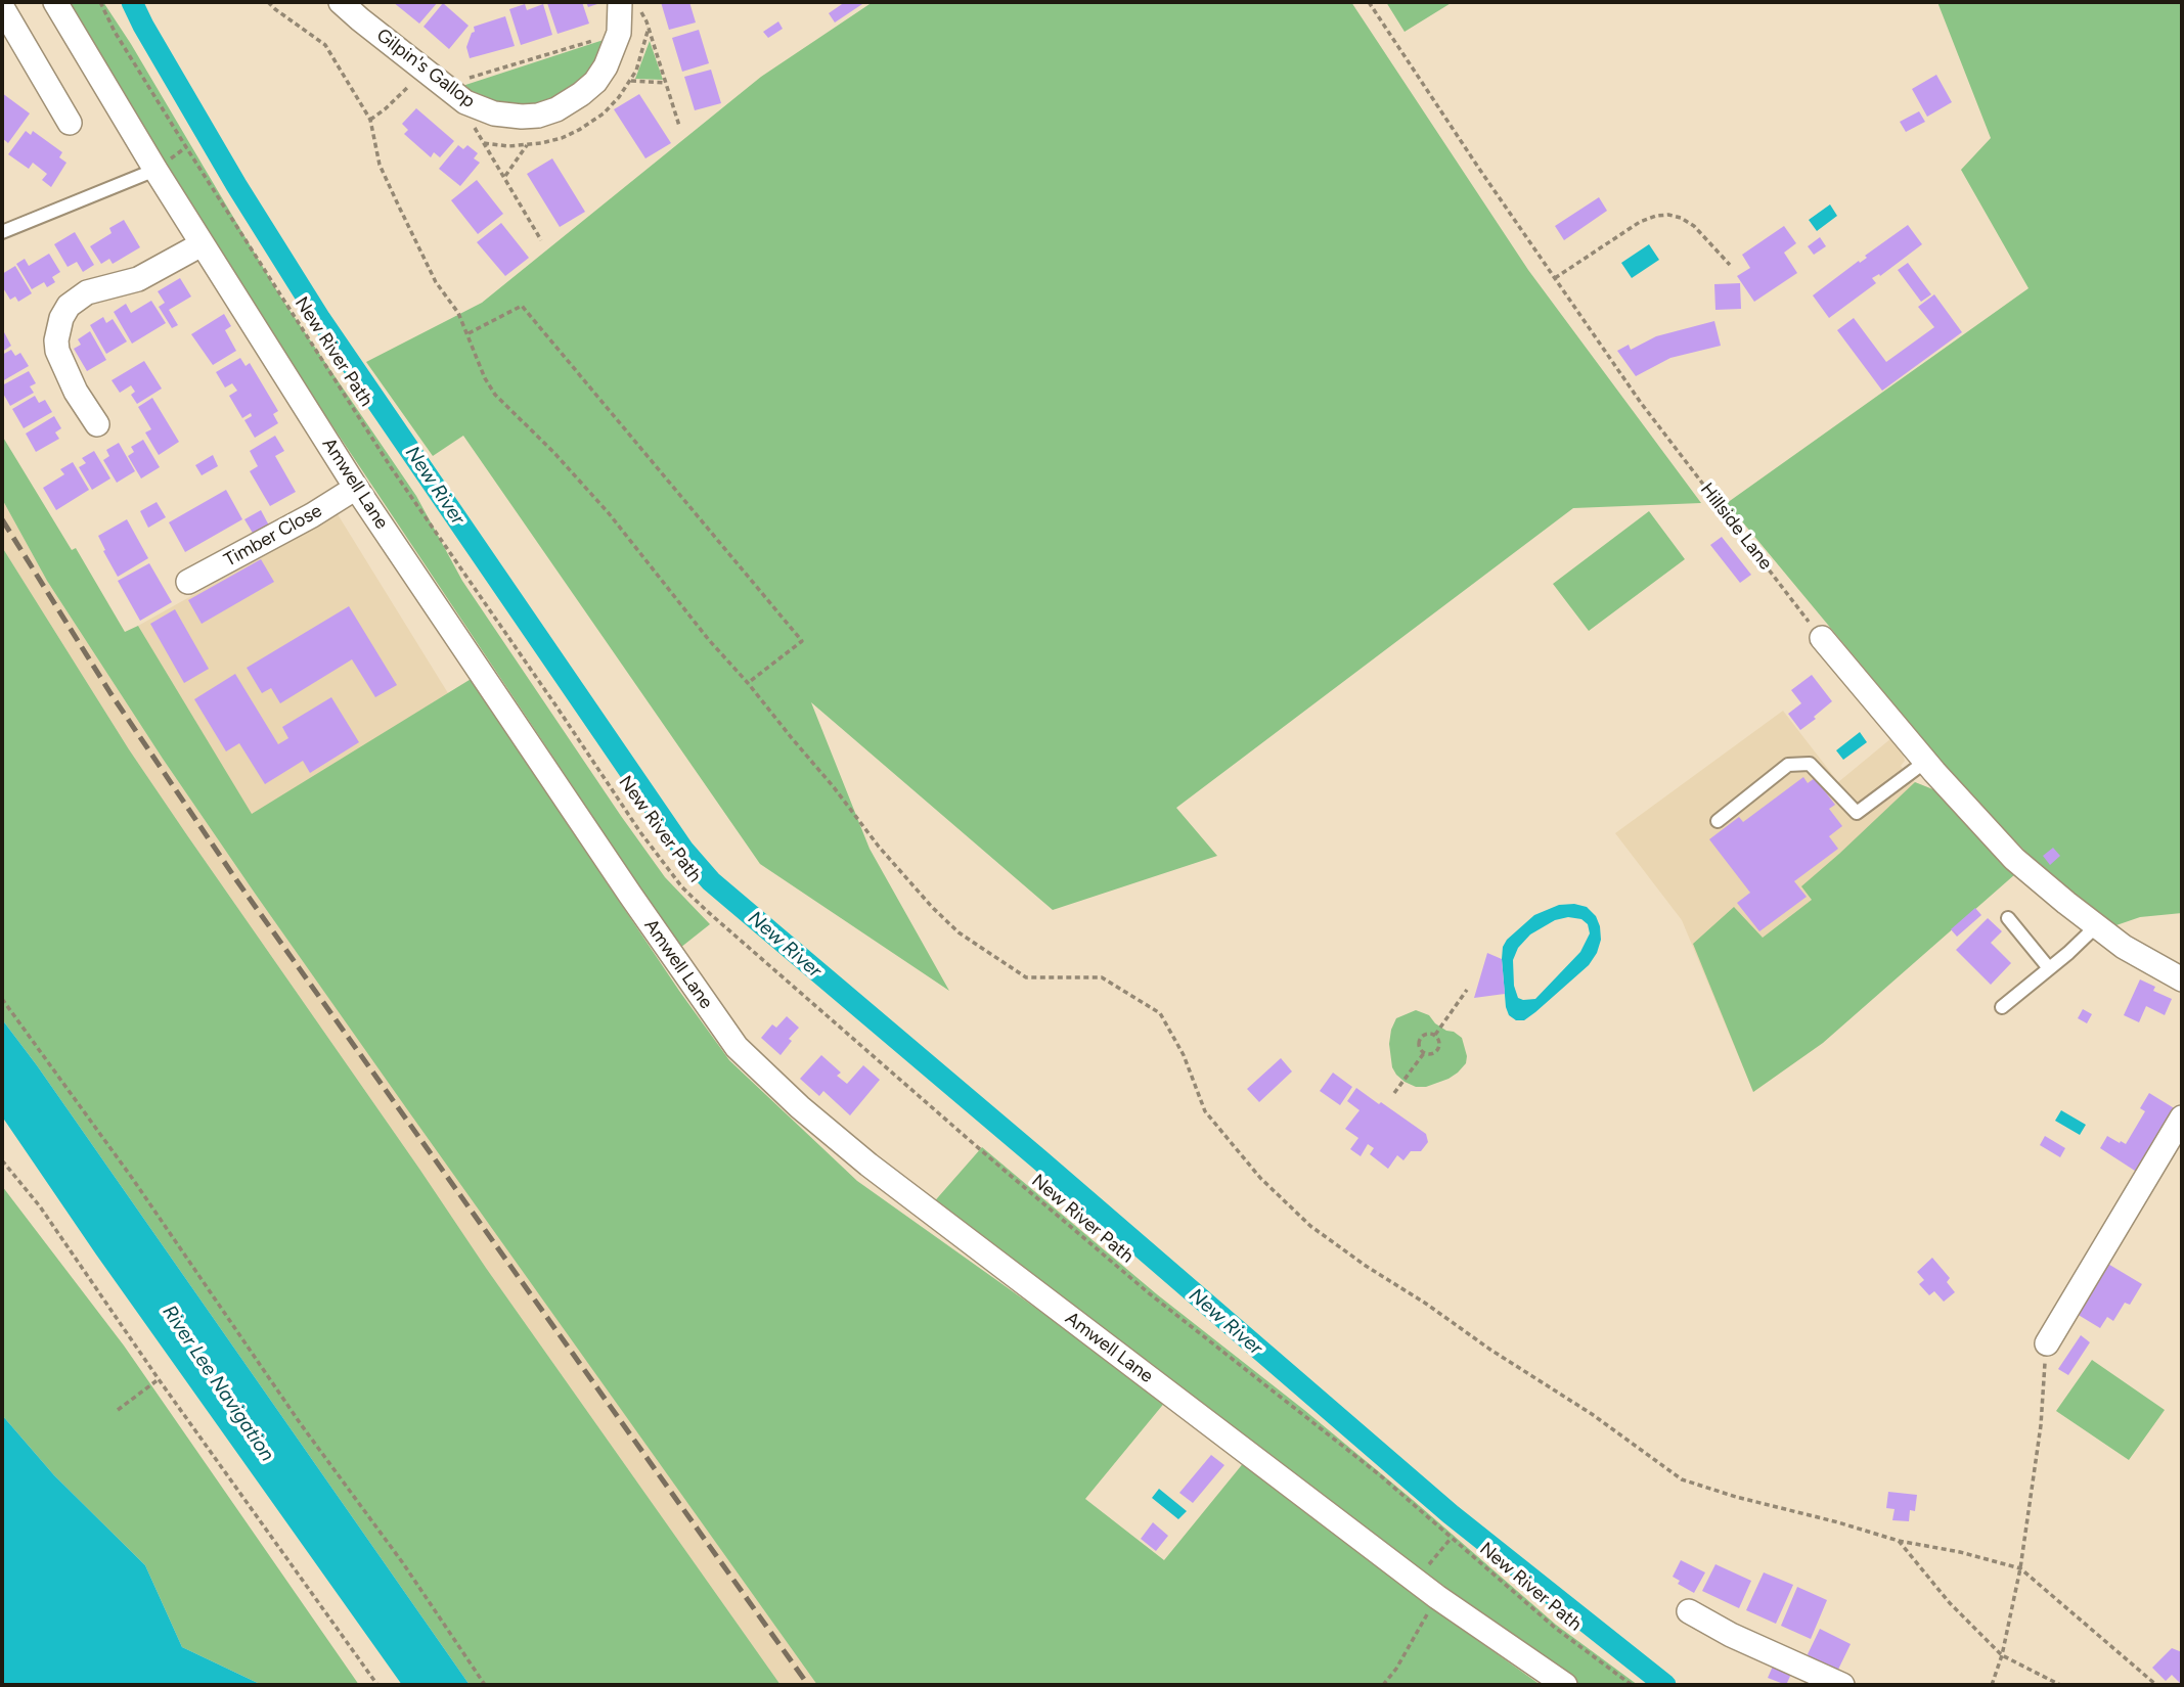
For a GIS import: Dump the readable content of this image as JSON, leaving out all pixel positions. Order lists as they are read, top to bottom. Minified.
{"streets":{"street":["Gilpin's Gallop","Amwell Lane","Timber Close"],"path":["New River Path","Hillside Lane"]},"crossings":[["Amwell Lane","Timber Close"]],"water":["New River","River Lee Navigation"]}
